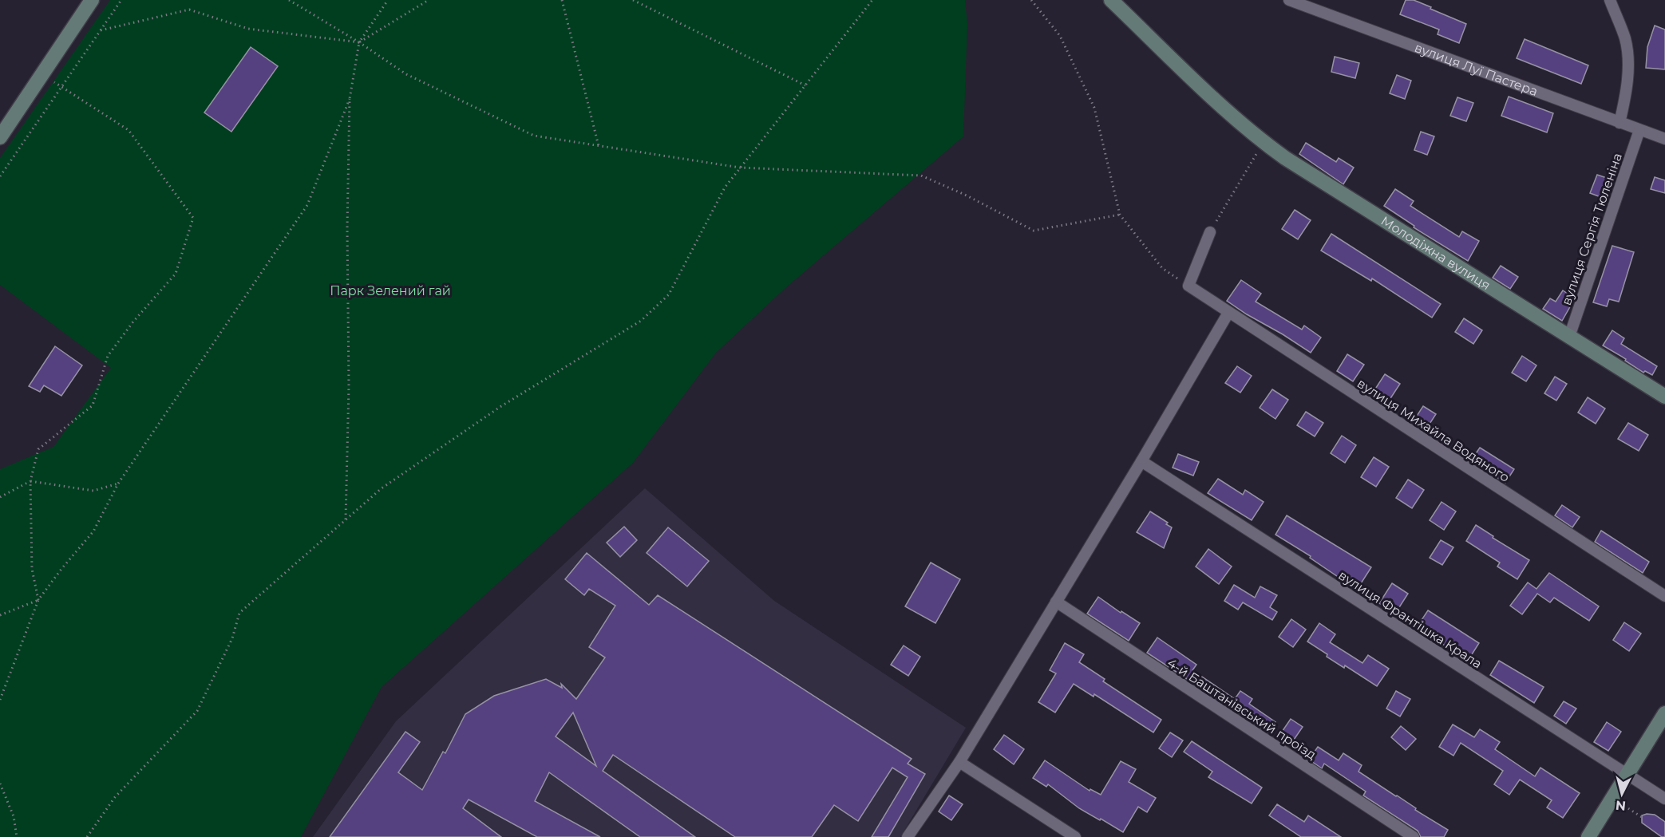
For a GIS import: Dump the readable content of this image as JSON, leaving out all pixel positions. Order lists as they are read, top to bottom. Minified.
{"streets":{"street":["вулиця Луї Пастера","вулиця Сергія Тюленіна","Молодіжна вулиця","вулиця Михайла Водяного","вулиця Франтішка Крала","4-й Баштанівський проїзд"]},"crossings":[["вулиця Луї Пастера","вулиця Сергія Тюленіна"],["вулиця Сергія Тюленіна","Молодіжна вулиця"]],"parks":["Парк Зелений гай"],"north":"bottom"}
